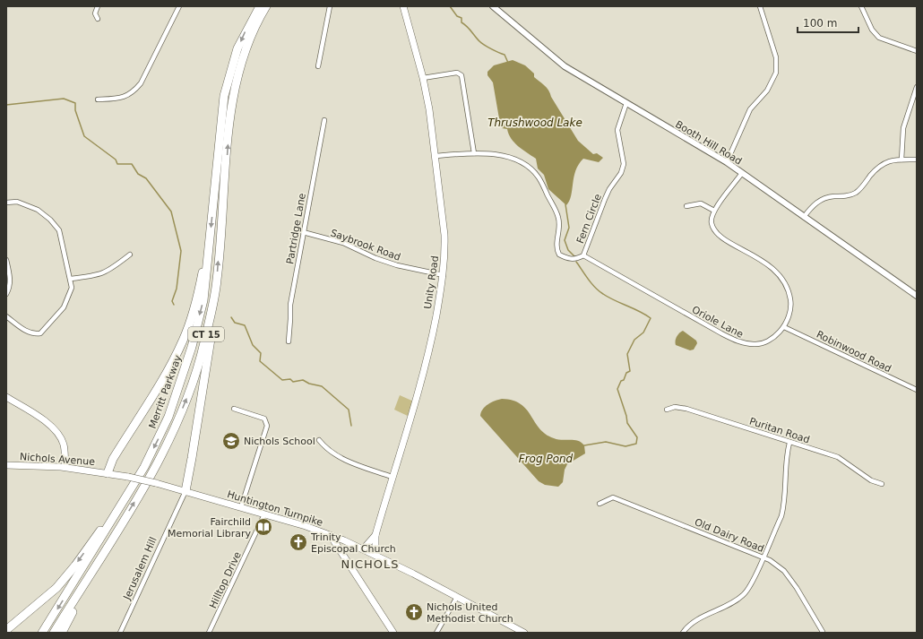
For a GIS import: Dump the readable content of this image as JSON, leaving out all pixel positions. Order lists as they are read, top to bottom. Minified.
{"streets":{"highway":["CT 15","Merritt Parkway"],"main road":["Unity Road","Nichols Avenue","Huntington Turnpike"],"street":["Booth Hill Road","Fern Circle","Partridge Lane","Saybrook Road","Oriole Lane","Robinwood Road","Puritan Road","Old Dairy Road","Jerusalem Hill","Hilltop Drive"]},"crossings":[["Booth Hill Road","Fern Circle"],["Fern Circle","Unity Road"],["Fern Circle","Oriole Lane"],["Partridge Lane","Saybrook Road"],["Saybrook Road","Unity Road"],["Unity Road","Huntington Turnpike"],["Oriole Lane","Robinwood Road"],["Nichols Avenue","Huntington Turnpike"],["Huntington Turnpike","Jerusalem Hill"],["Huntington Turnpike","Hilltop Drive"]],"districts":["NICHOLS"],"water":["Thrushwood Lake","Frog Pond"],"places":{"school or university":["Nichols School"],"library":["Fairchild Memorial Library"],"church":["Trinity Episcopal Church","Nichols United Methodist Church"]},"scale_bar":"100 m"}
